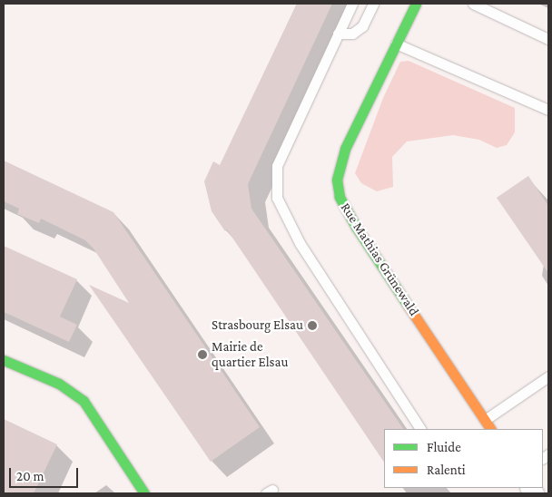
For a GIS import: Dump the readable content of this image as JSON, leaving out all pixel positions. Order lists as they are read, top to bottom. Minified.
{"streets":{"street":["Rue Mathias Grünewald"]},"places":["Strasbourg Elsau","Mairie de quartier Elsau"],"legend":["Fluide","Ralenti"],"scale_bar":"20 m"}
